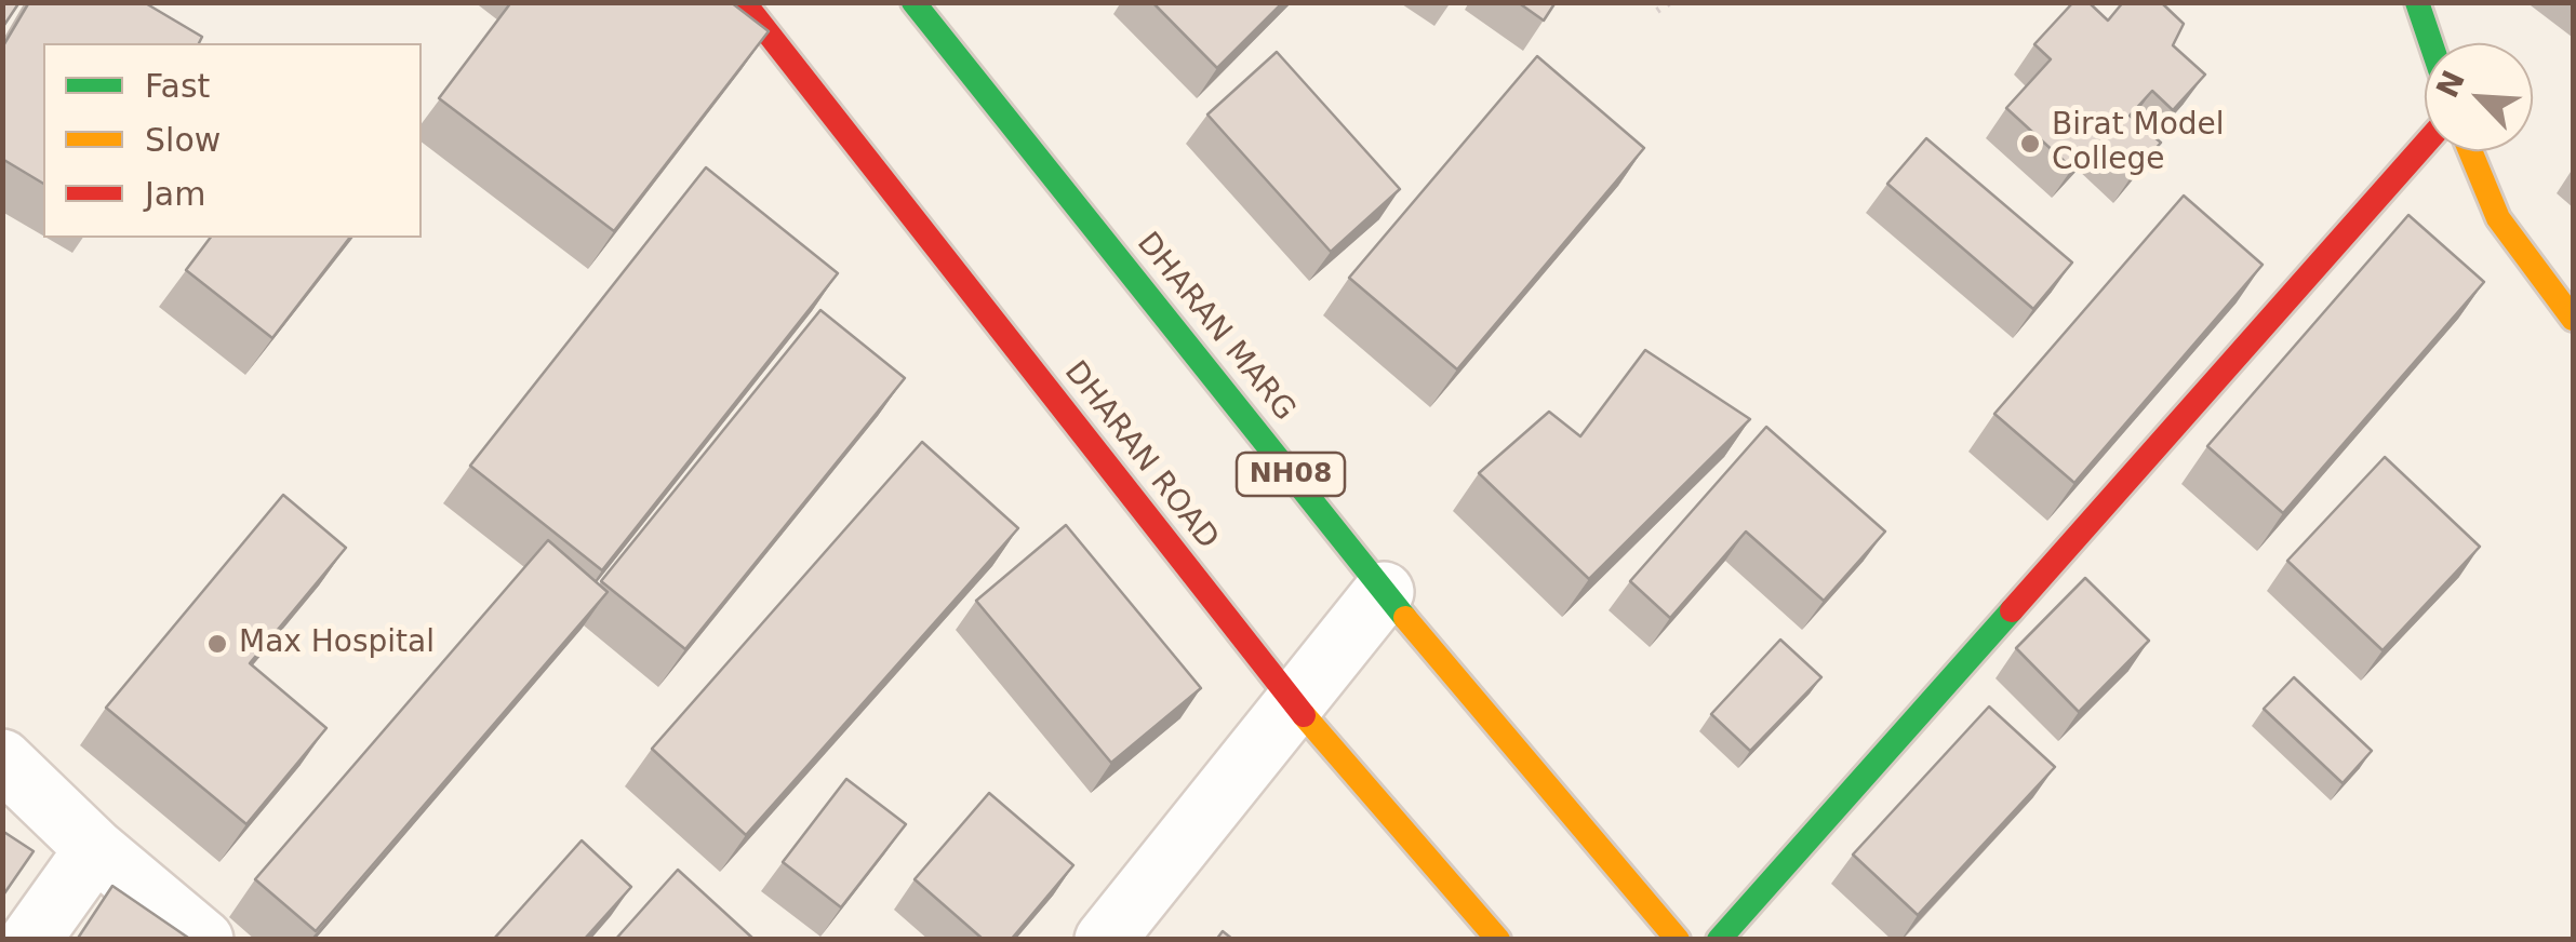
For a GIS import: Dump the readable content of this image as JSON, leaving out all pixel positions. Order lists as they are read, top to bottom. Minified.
{"streets":{"main road":["DHARAN MARG","DHARAN ROAD","NH08"]},"places":["Birat Model College","Max Hospital"],"legend":["Fast","Slow","Jam"],"north":"top left"}
